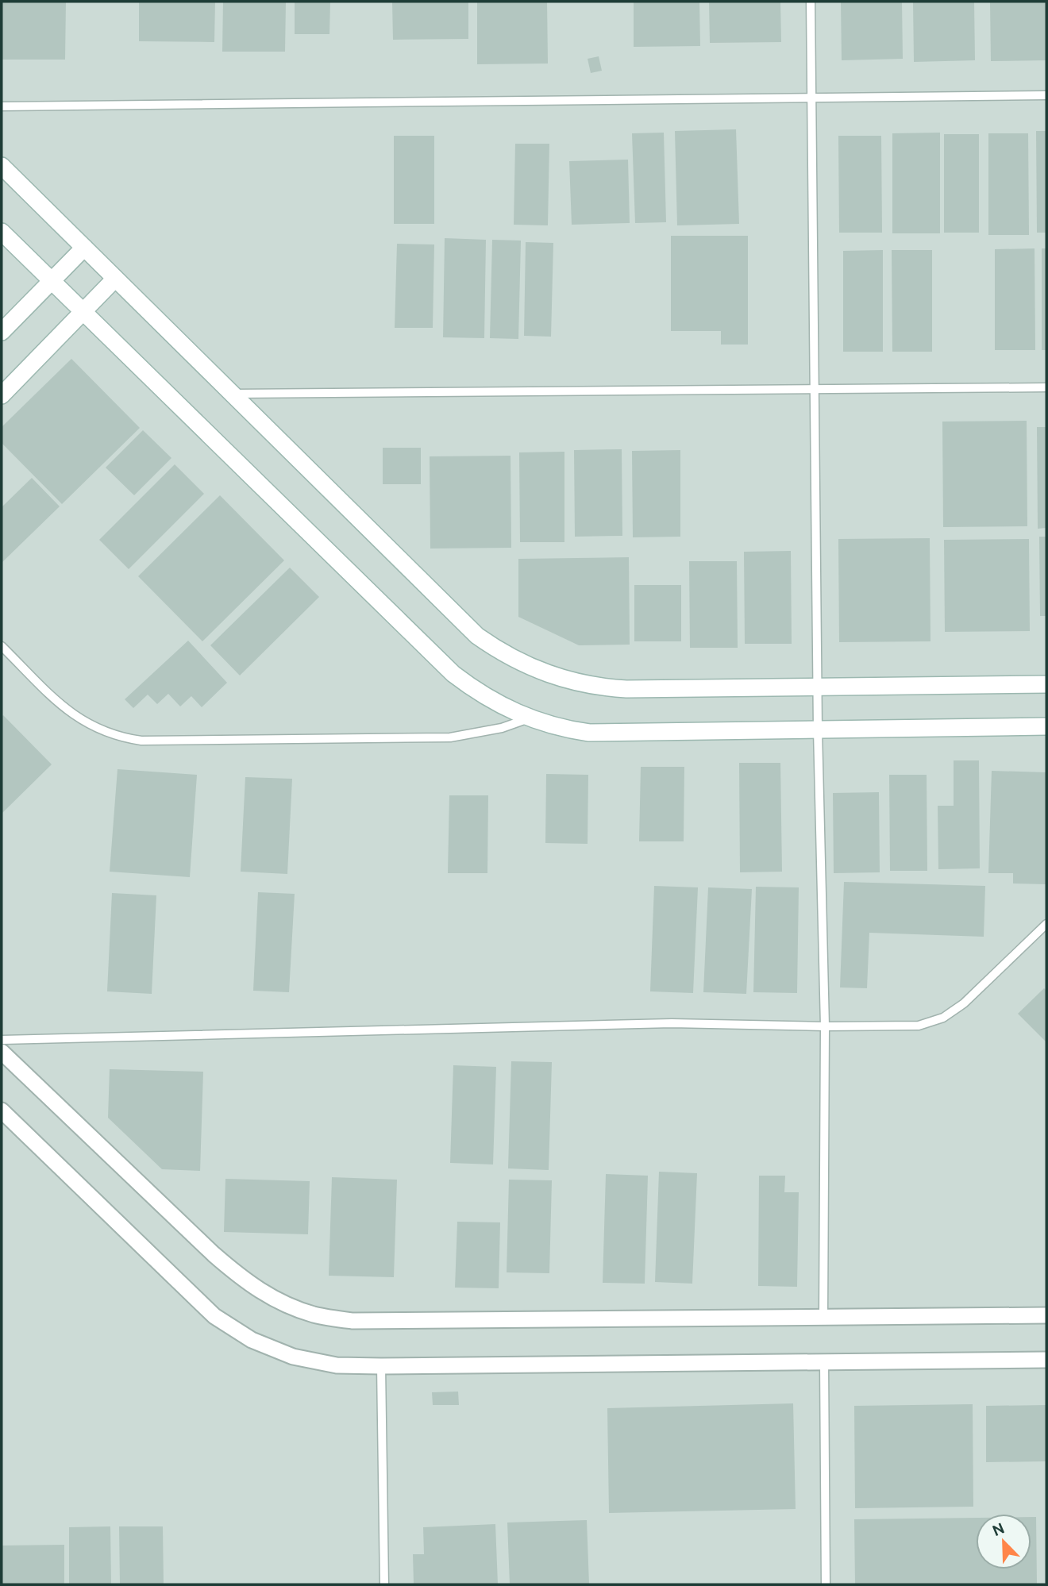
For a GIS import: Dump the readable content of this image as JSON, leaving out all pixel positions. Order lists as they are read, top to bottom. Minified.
{"north":"top left"}
